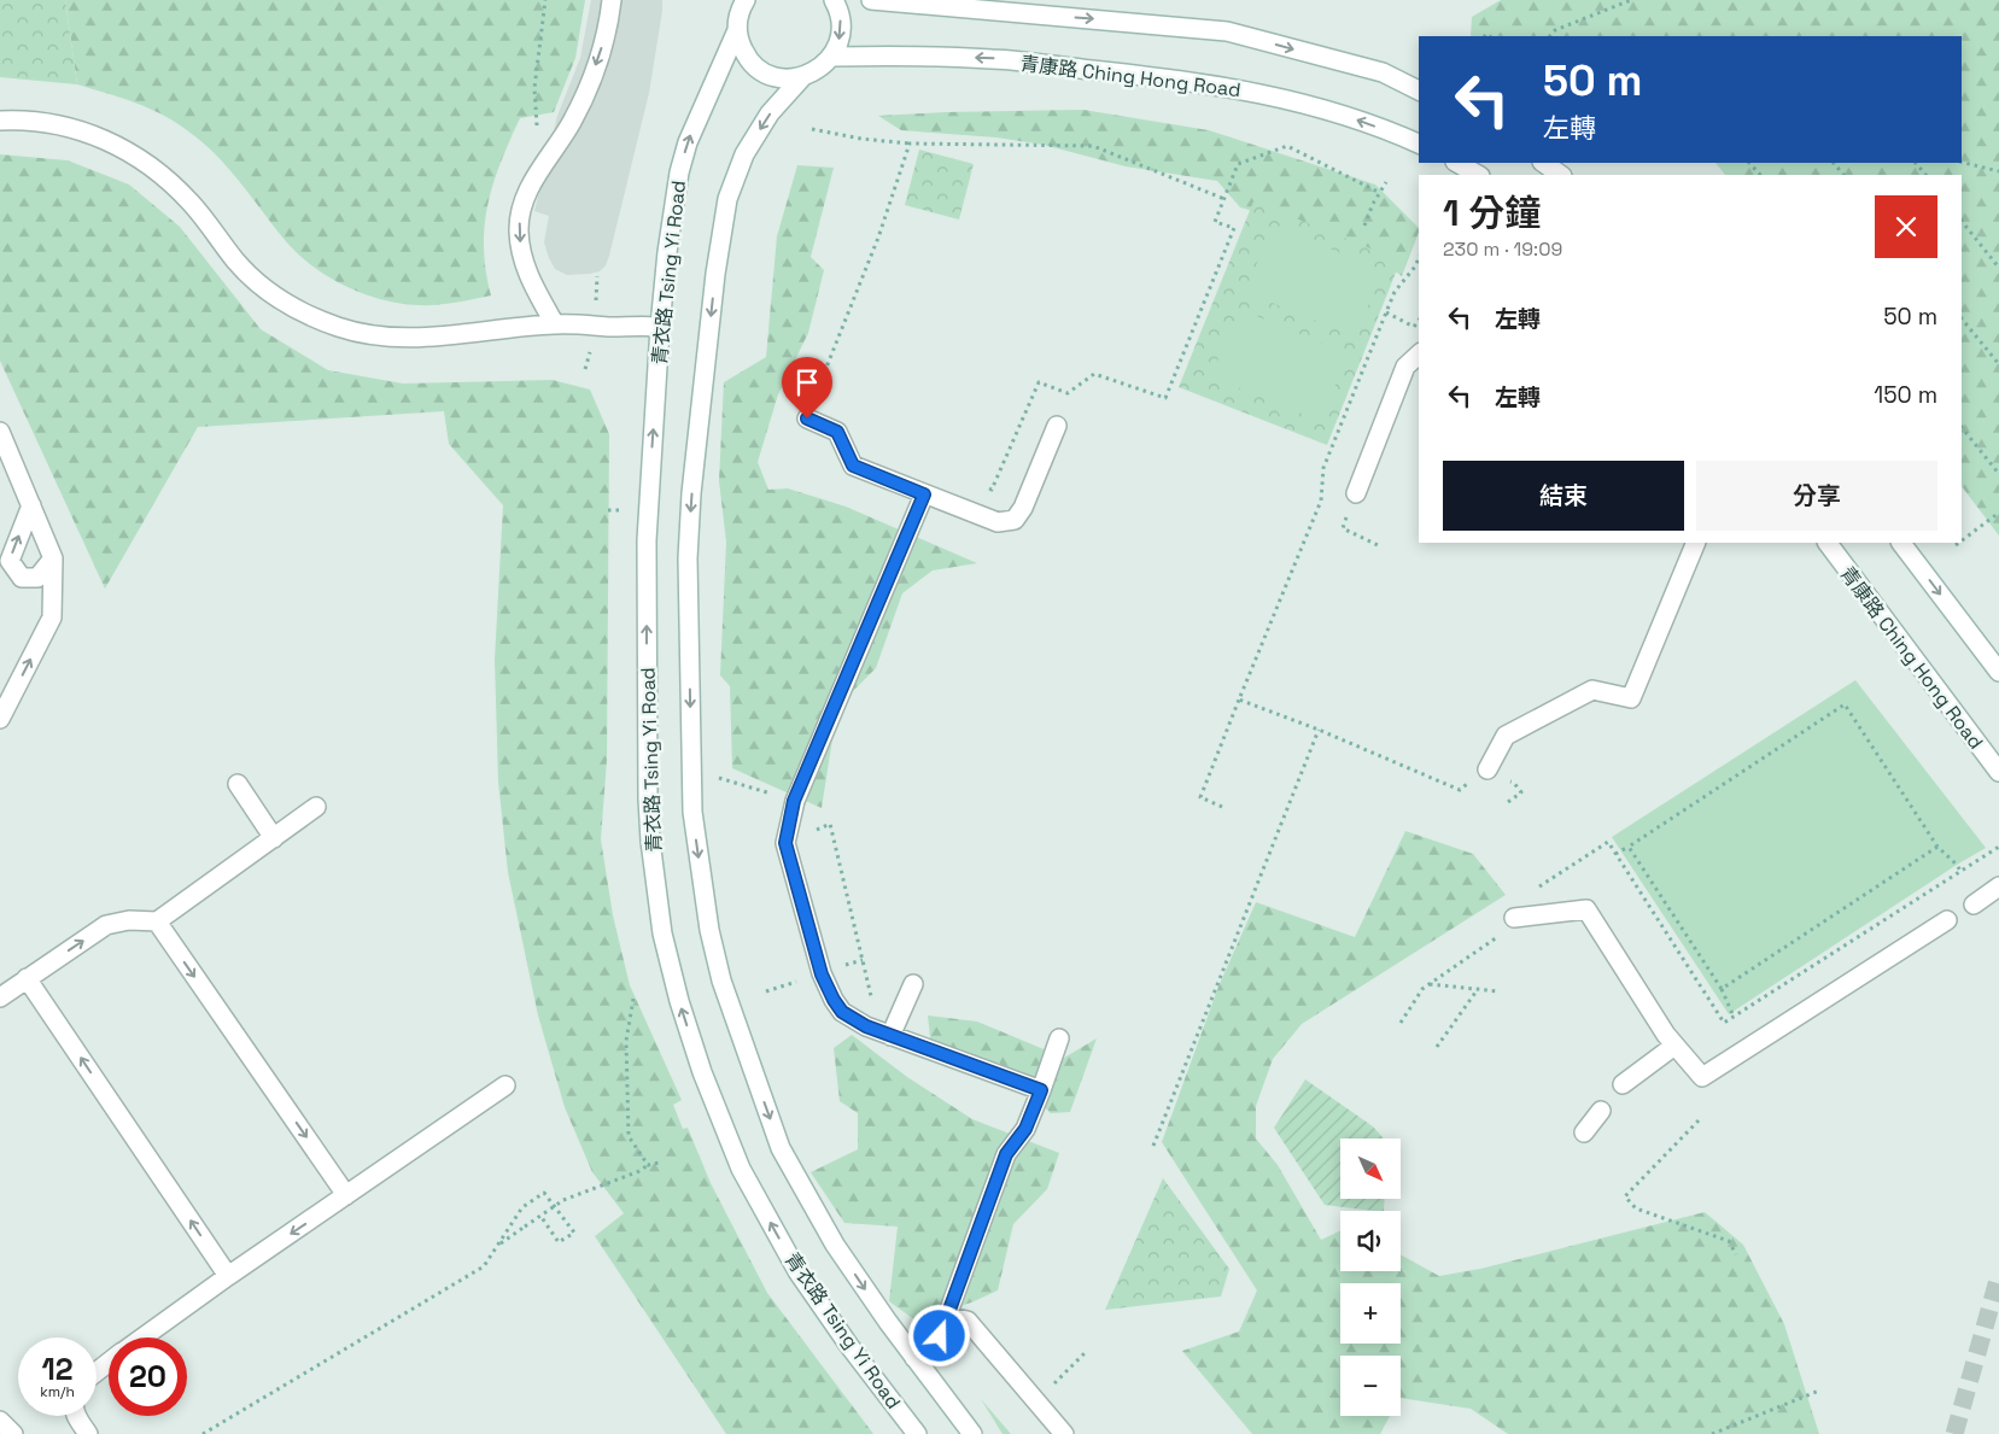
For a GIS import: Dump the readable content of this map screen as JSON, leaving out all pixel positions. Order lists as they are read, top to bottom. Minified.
{"streets":{"main road":["青康路 Ching Hong Road","青衣路 Tsing Yi Road"]},"crossings":[["青康路 Ching Hong Road","青衣路 Tsing Yi Road"]],"north":"bottom right","page":{"turn":["50 m","左轉"],"heading":["1 分鐘","230 m · 19:09"],"list":[{"name":"左轉","value":"50 m"},{"name":"左轉","value":"150 m"}],"buttons":["結束","分享"],"map_buttons":["+","−"],"speed":"12 km/h","limit":"20"}}
